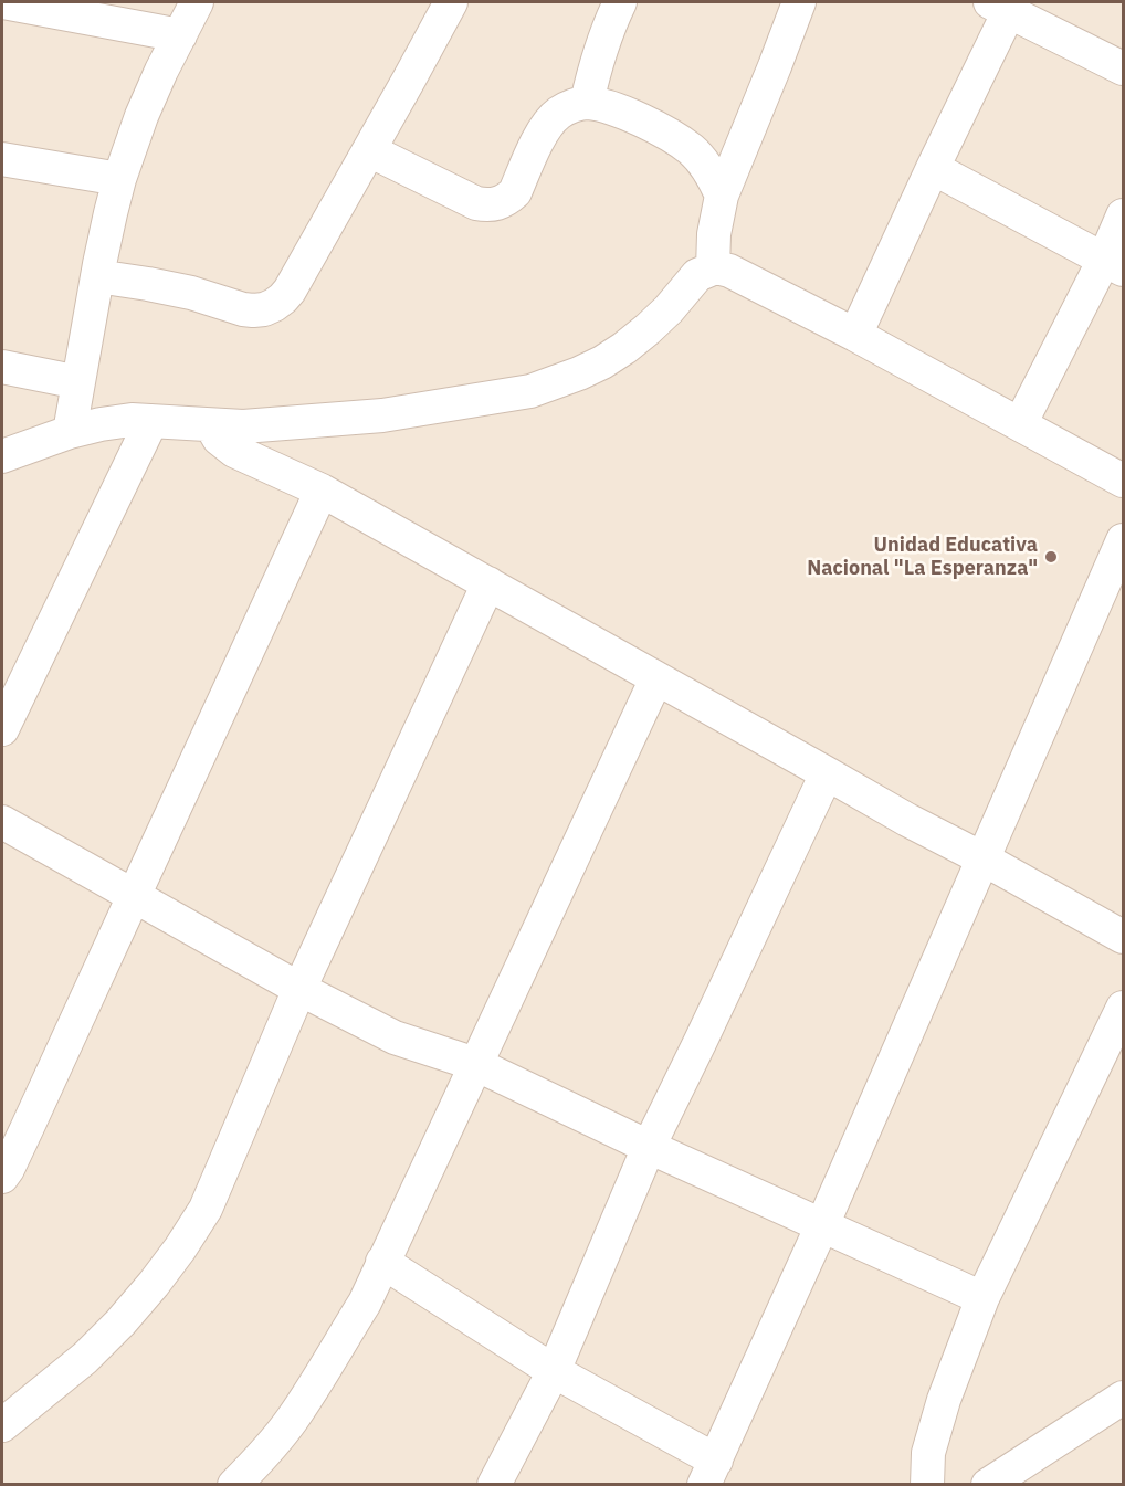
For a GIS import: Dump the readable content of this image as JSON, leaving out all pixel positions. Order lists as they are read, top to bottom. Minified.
{"places":["Unidad Educativa Nacional \"La Esperanza\""]}
